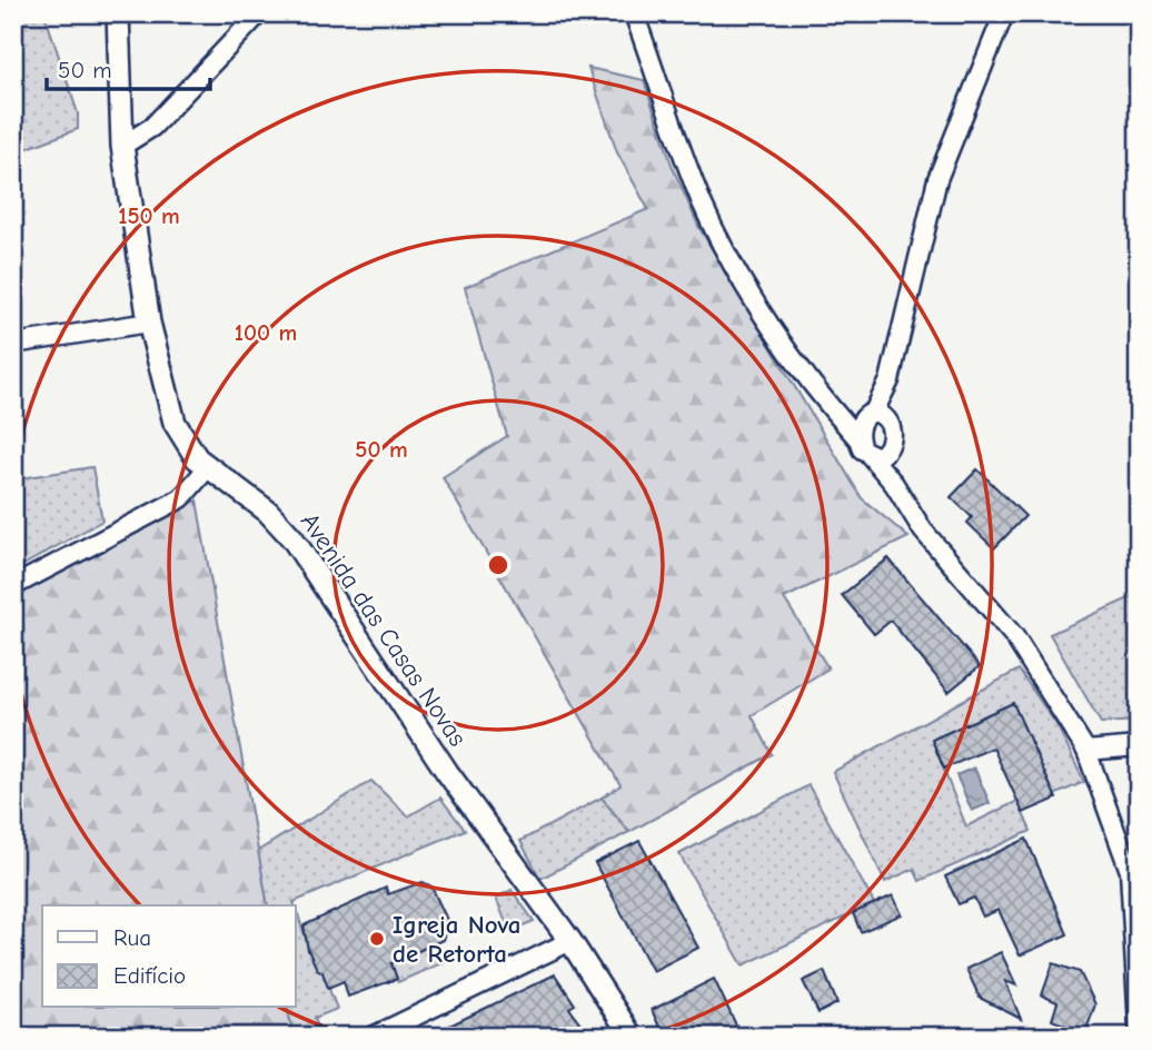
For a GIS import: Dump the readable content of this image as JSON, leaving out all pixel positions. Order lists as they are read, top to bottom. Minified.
{"streets":{"street":["Avenida das Casas Novas"]},"places":["Igreja Nova de Retorta"],"legend":["Rua","Edifício"],"scale_bar":"50 m","rings":["150 m","100 m","50 m"]}
